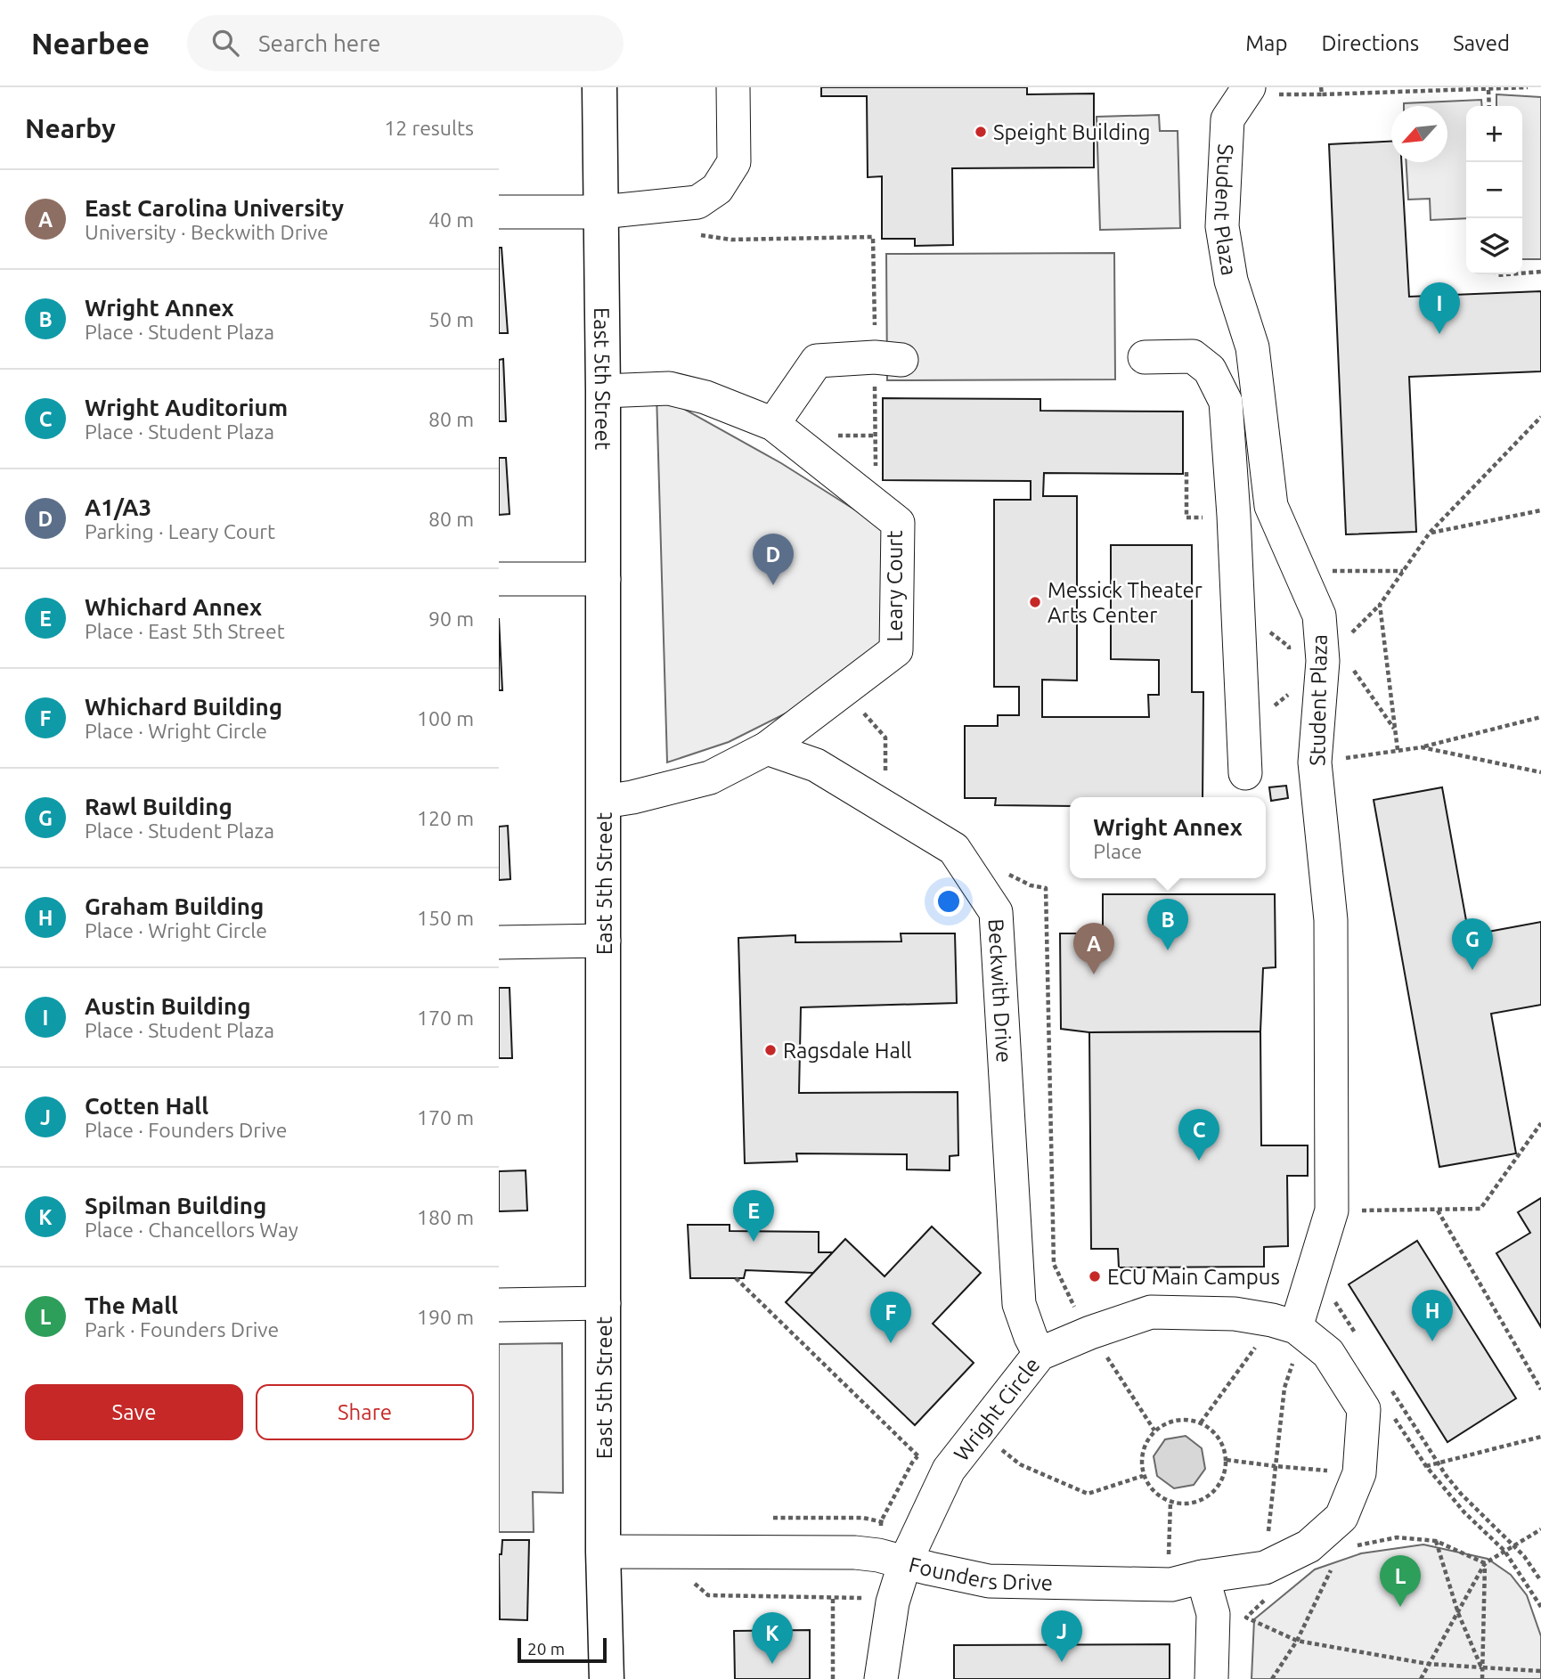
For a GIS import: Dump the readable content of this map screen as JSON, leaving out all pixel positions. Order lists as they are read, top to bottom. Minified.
{"streets":{"main road":["East 5th Street"],"street":["Student Plaza","Leary Court","Beckwith Drive","Wright Circle","Founders Drive"]},"crossings":[["Student Plaza","Wright Circle"],["East 5th Street","Leary Court"],["East 5th Street","Founders Drive"],["Leary Court","Beckwith Drive"],["Beckwith Drive","Wright Circle"],["Wright Circle","Founders Drive"]],"places":["Speight Building","Messick Theater Arts Center","Ragsdale Hall","ECU Main Campus"],"scale_bar":"20 m","north":"bottom left","page":{"header":"Nearbee","search":"Search here","nav":["Map","Directions","Saved"],"heading":["Nearby","12 results"],"map_buttons":["+","−"],"list":[{"mark":"A","name":"East Carolina University","note":"University · Beckwith Drive","value":"40 m"},{"mark":"B","name":"Wright Annex","note":"Place · Student Plaza","value":"50 m"},{"mark":"C","name":"Wright Auditorium","note":"Place · Student Plaza","value":"80 m"},{"mark":"D","name":"A1/A3","note":"Parking · Leary Court","value":"80 m"},{"mark":"E","name":"Whichard Annex","note":"Place · East 5th Street","value":"90 m"},{"mark":"F","name":"Whichard Building","note":"Place · Wright Circle","value":"100 m"},{"mark":"G","name":"Rawl Building","note":"Place · Student Plaza","value":"120 m"},{"mark":"H","name":"Graham Building","note":"Place · Wright Circle","value":"150 m"},{"mark":"I","name":"Austin Building","note":"Place · Student Plaza","value":"170 m"},{"mark":"J","name":"Cotten Hall","note":"Place · Founders Drive","value":"170 m"},{"mark":"K","name":"Spilman Building","note":"Place · Chancellors Way","value":"180 m"},{"mark":"L","name":"The Mall","note":"Park · Founders Drive","value":"190 m"}],"pins":["I","D","B","G","A","C","E","H","F","L","J","K"],"popup":["Wright Annex","Place"],"buttons":["Save","Share"],"scale":"20 m"}}
